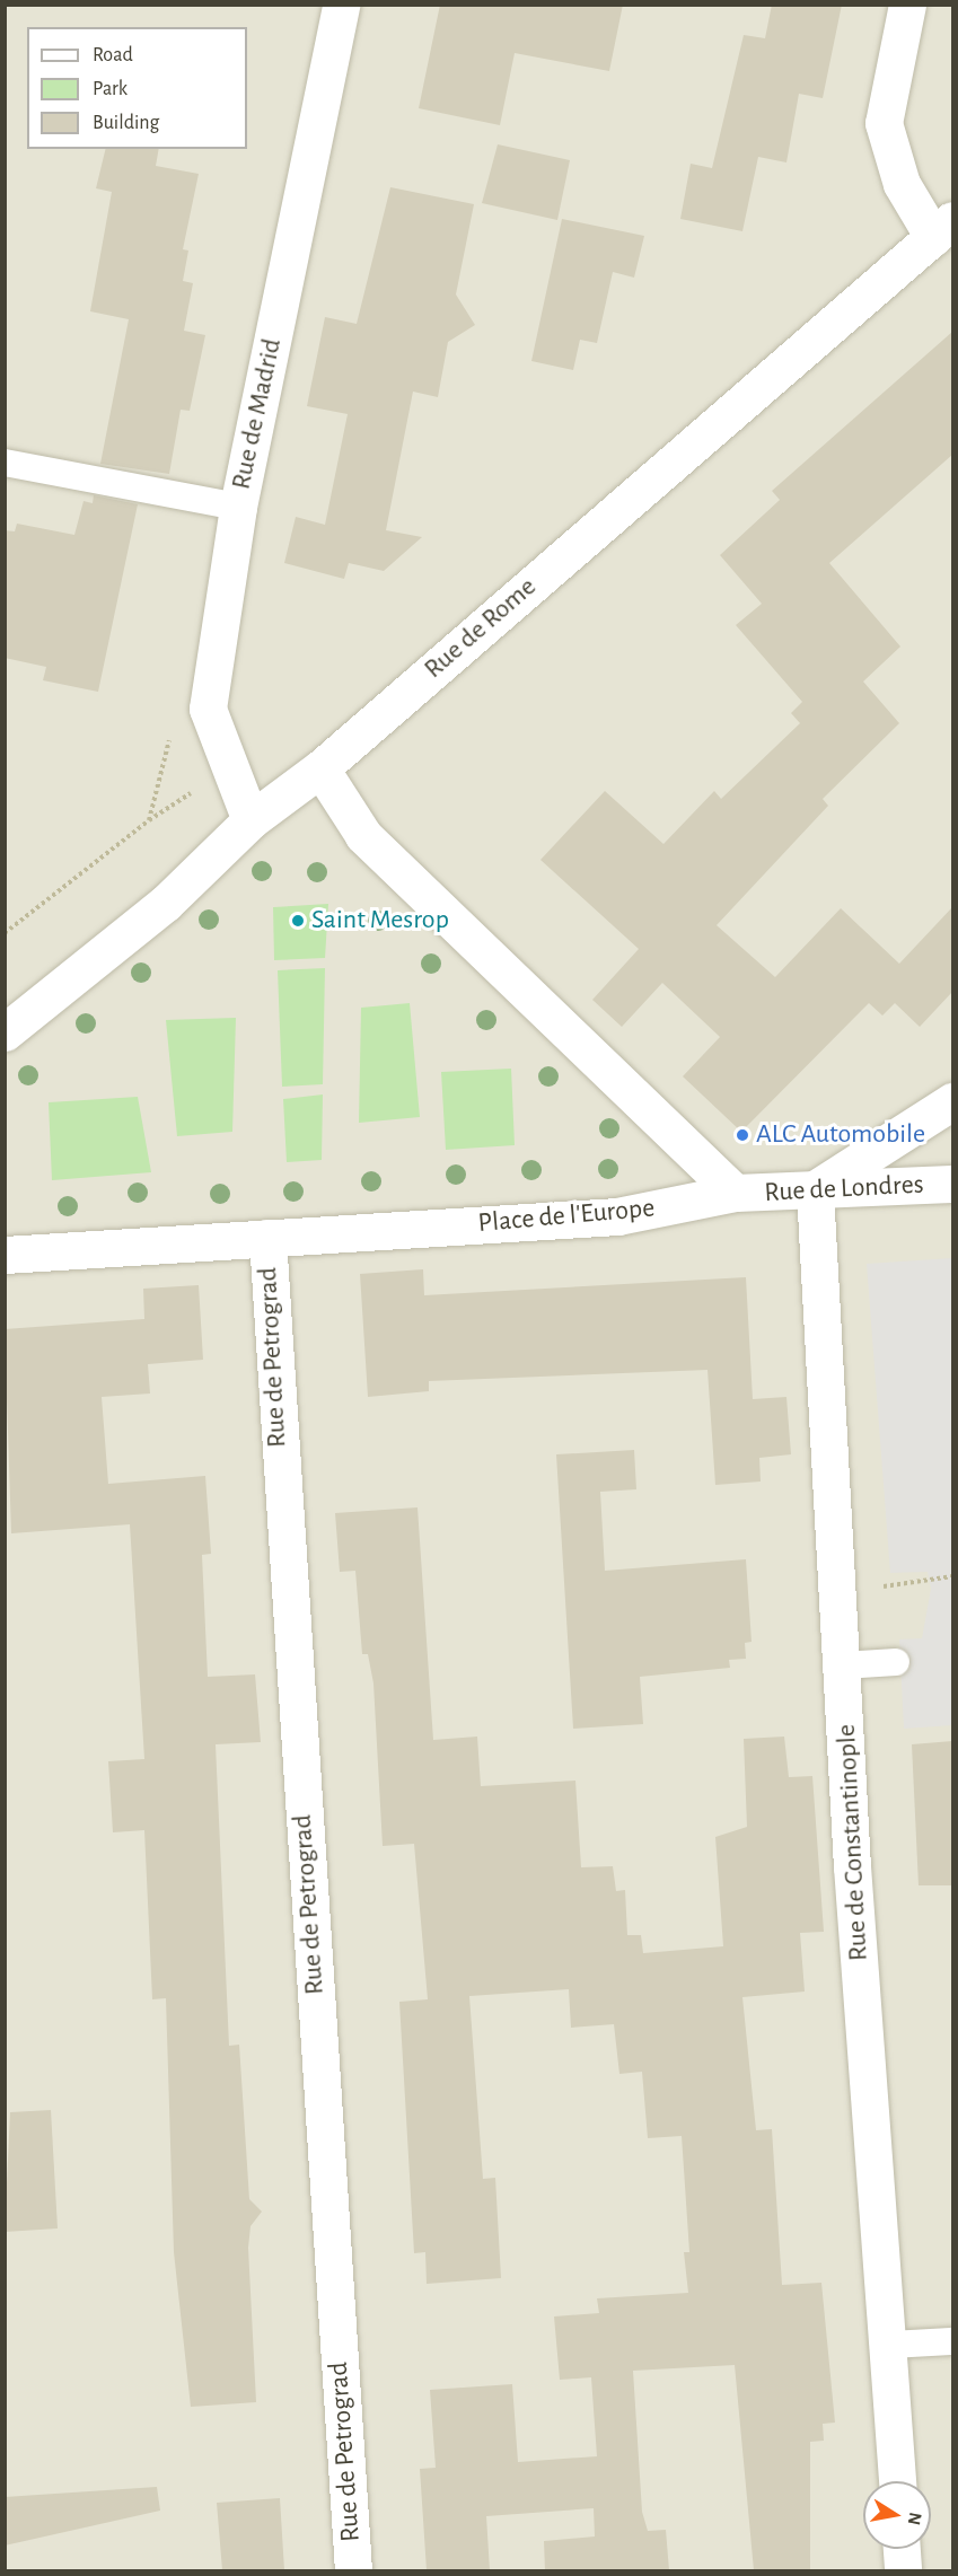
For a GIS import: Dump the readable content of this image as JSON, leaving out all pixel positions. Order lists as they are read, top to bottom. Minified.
{"streets":{"street":["Rue de Madrid","Rue de Rome","Rue de Londres","Place de l'Europe","Rue de Petrograd","Rue de Constantinople"]},"crossings":[["Rue de Madrid","Rue de Rome"],["Rue de Londres","Place de l'Europe"],["Rue de Londres","Rue de Constantinople"],["Place de l'Europe","Rue de Petrograd"]],"places":["Saint Mesrop","ALC Automobile"],"legend":["Road","Park","Building"],"north":"right"}
